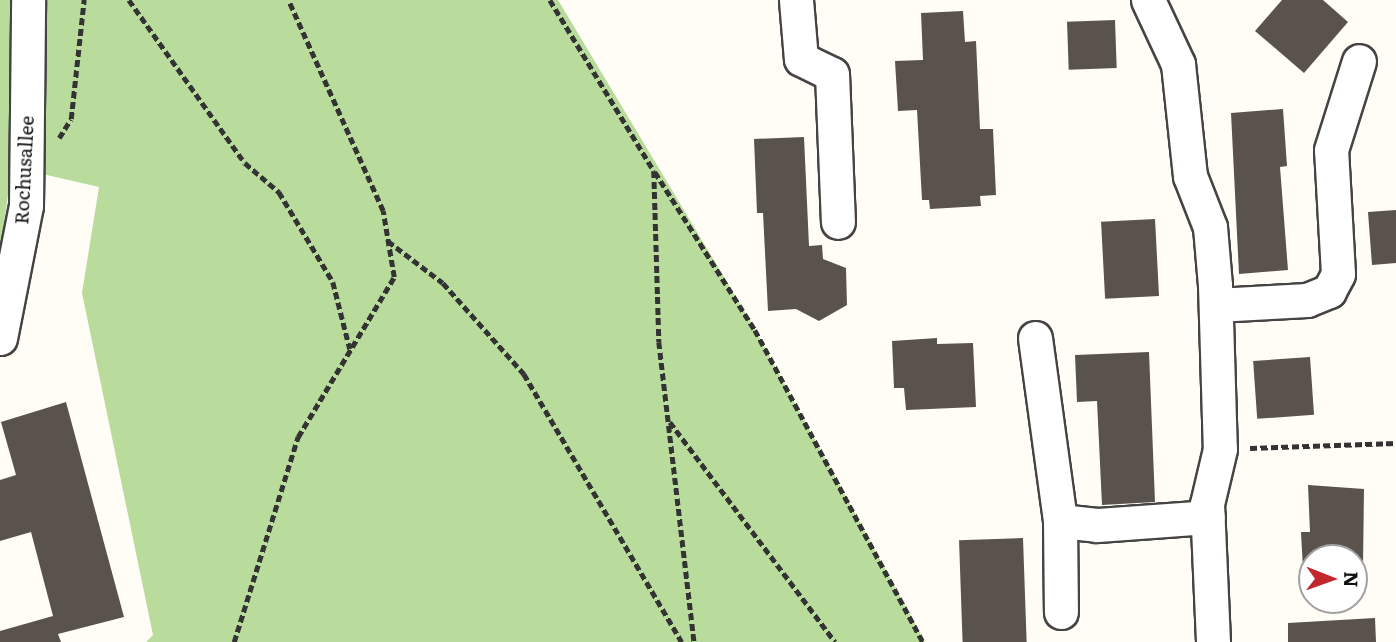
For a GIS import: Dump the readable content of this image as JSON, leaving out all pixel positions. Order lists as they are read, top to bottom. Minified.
{"streets":{"street":["Rochusallee"]},"north":"right"}
